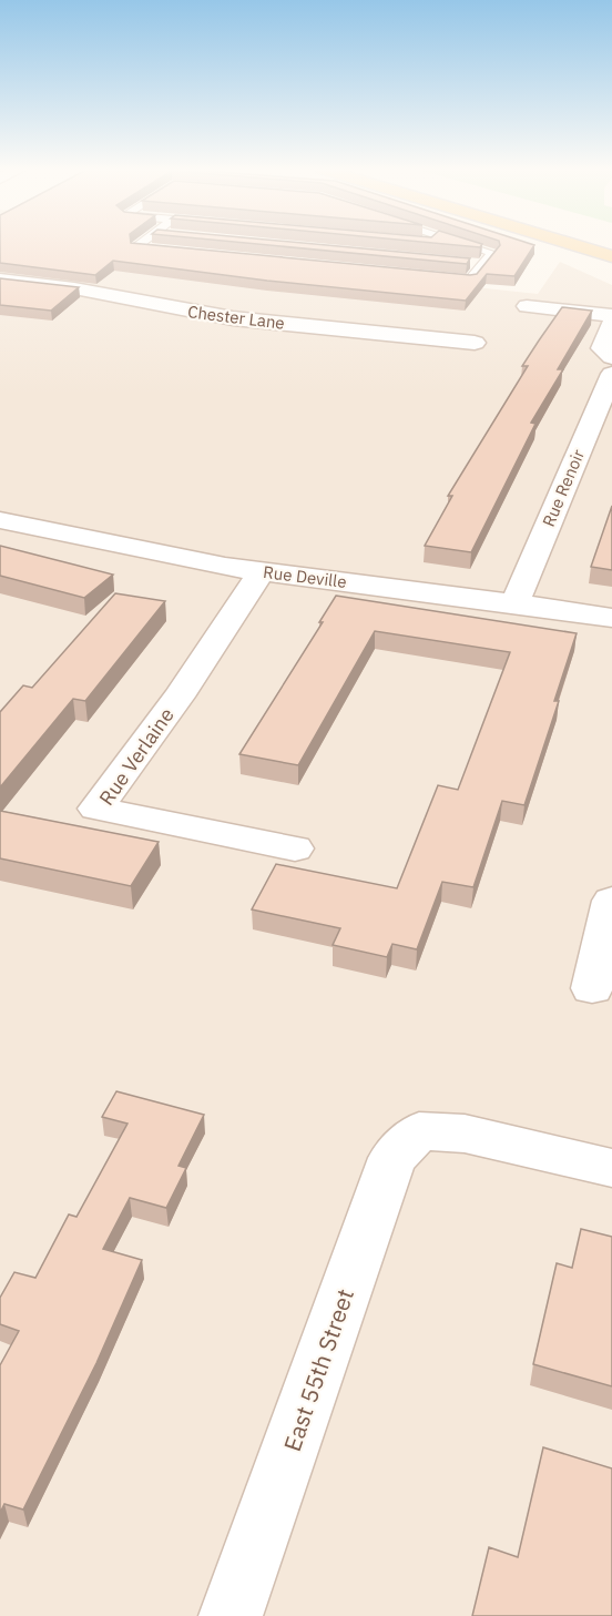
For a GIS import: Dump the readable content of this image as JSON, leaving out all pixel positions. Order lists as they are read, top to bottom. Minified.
{"streets":{"street":["Chester Lane","Rue Renoir","Rue Deville","Rue Verlaine","East 55th Street"]},"crossings":[["Rue Renoir","Rue Deville"],["Rue Deville","Rue Verlaine"]]}
